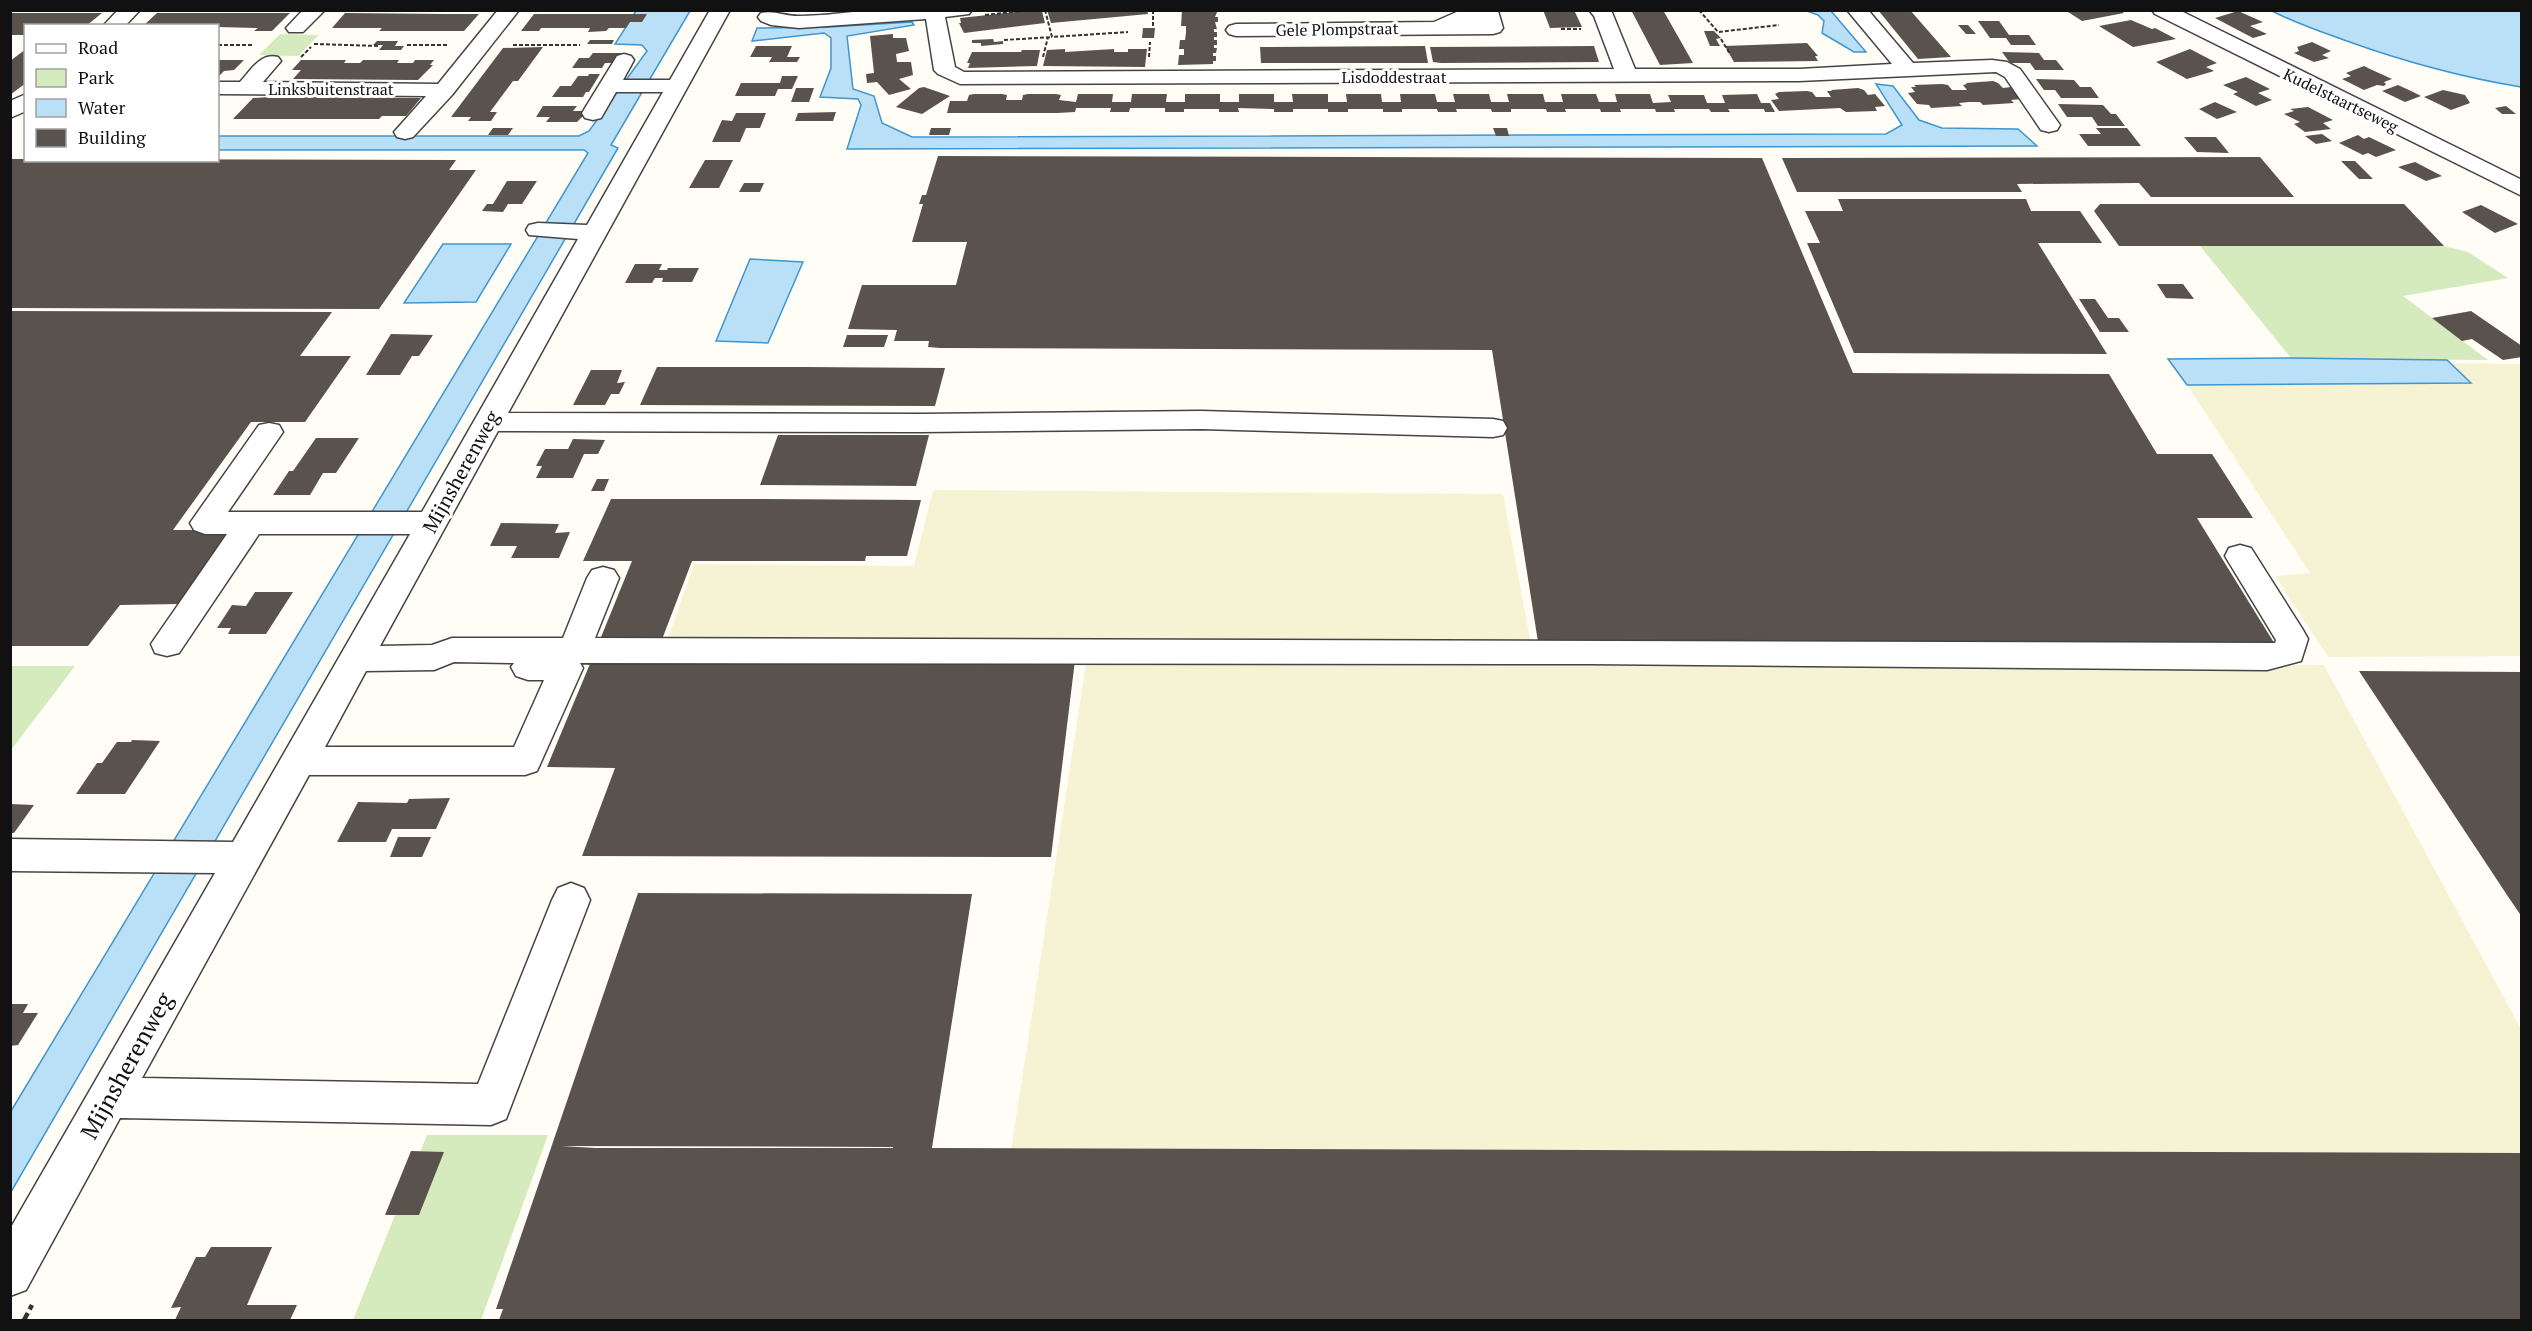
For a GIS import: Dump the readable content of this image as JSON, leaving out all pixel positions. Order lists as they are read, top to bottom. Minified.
{"streets":{"street":["Gele Plompstraat","Lisdoddestraat","Linksbuitenstraat","Kudelstaartseweg","Mijnsherenweg"]},"crossings":[["Gele Plompstraat","Lisdoddestraat"]],"legend":["Road","Park","Water","Building"]}
